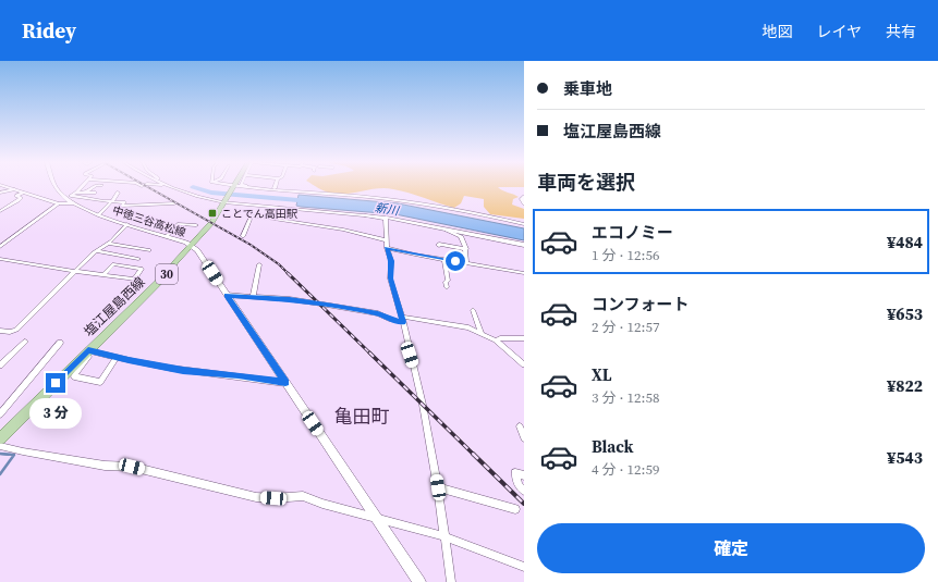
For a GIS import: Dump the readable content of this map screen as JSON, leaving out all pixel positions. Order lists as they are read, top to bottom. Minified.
{"streets":{"main road":["30","塩江屋島西線"],"street":["中徳三谷高松線"]},"crossings":[["中徳三谷高松線","塩江屋島西線"]],"districts":["亀田町"],"water":["新川"],"places":{"transit":["ことでん高田駅"]},"page":{"header":"Ridey","nav":["地図","レイヤ","共有"],"banner":["乗車地","塩江屋島西線"],"heading":"車両を選択","list":[{"name":"エコノミー","note":"1 分 · 12:56","value":"¥484"},{"name":"コンフォート","note":"2 分 · 12:57","value":"¥653"},{"name":"XL","note":"3 分 · 12:58","value":"¥822"},{"name":"Black","note":"4 分 · 12:59","value":"¥543"}],"bubble":"3 分","buttons":"確定"}}
